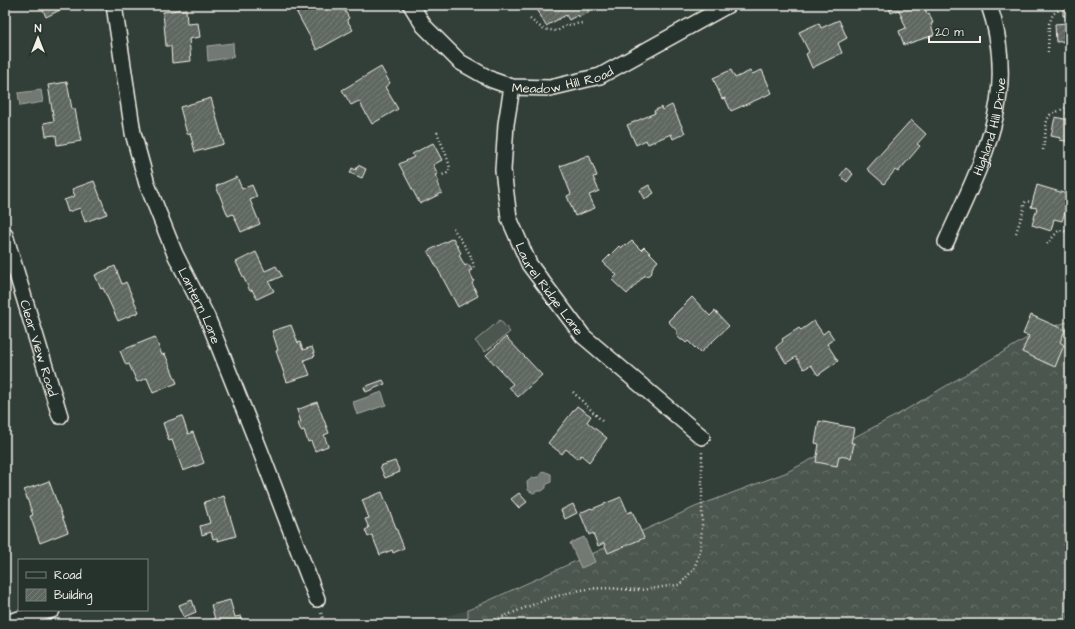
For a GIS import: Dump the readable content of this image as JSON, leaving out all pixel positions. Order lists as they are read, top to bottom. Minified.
{"streets":{"street":["Meadow Hill Road","Highland Hill Drive","Laurel Ridge Lane","Lantern Lane","Clear View Road"]},"crossings":[["Meadow Hill Road","Laurel Ridge Lane"]],"legend":["Road","Building"],"scale_bar":"20 m","north":"top"}
